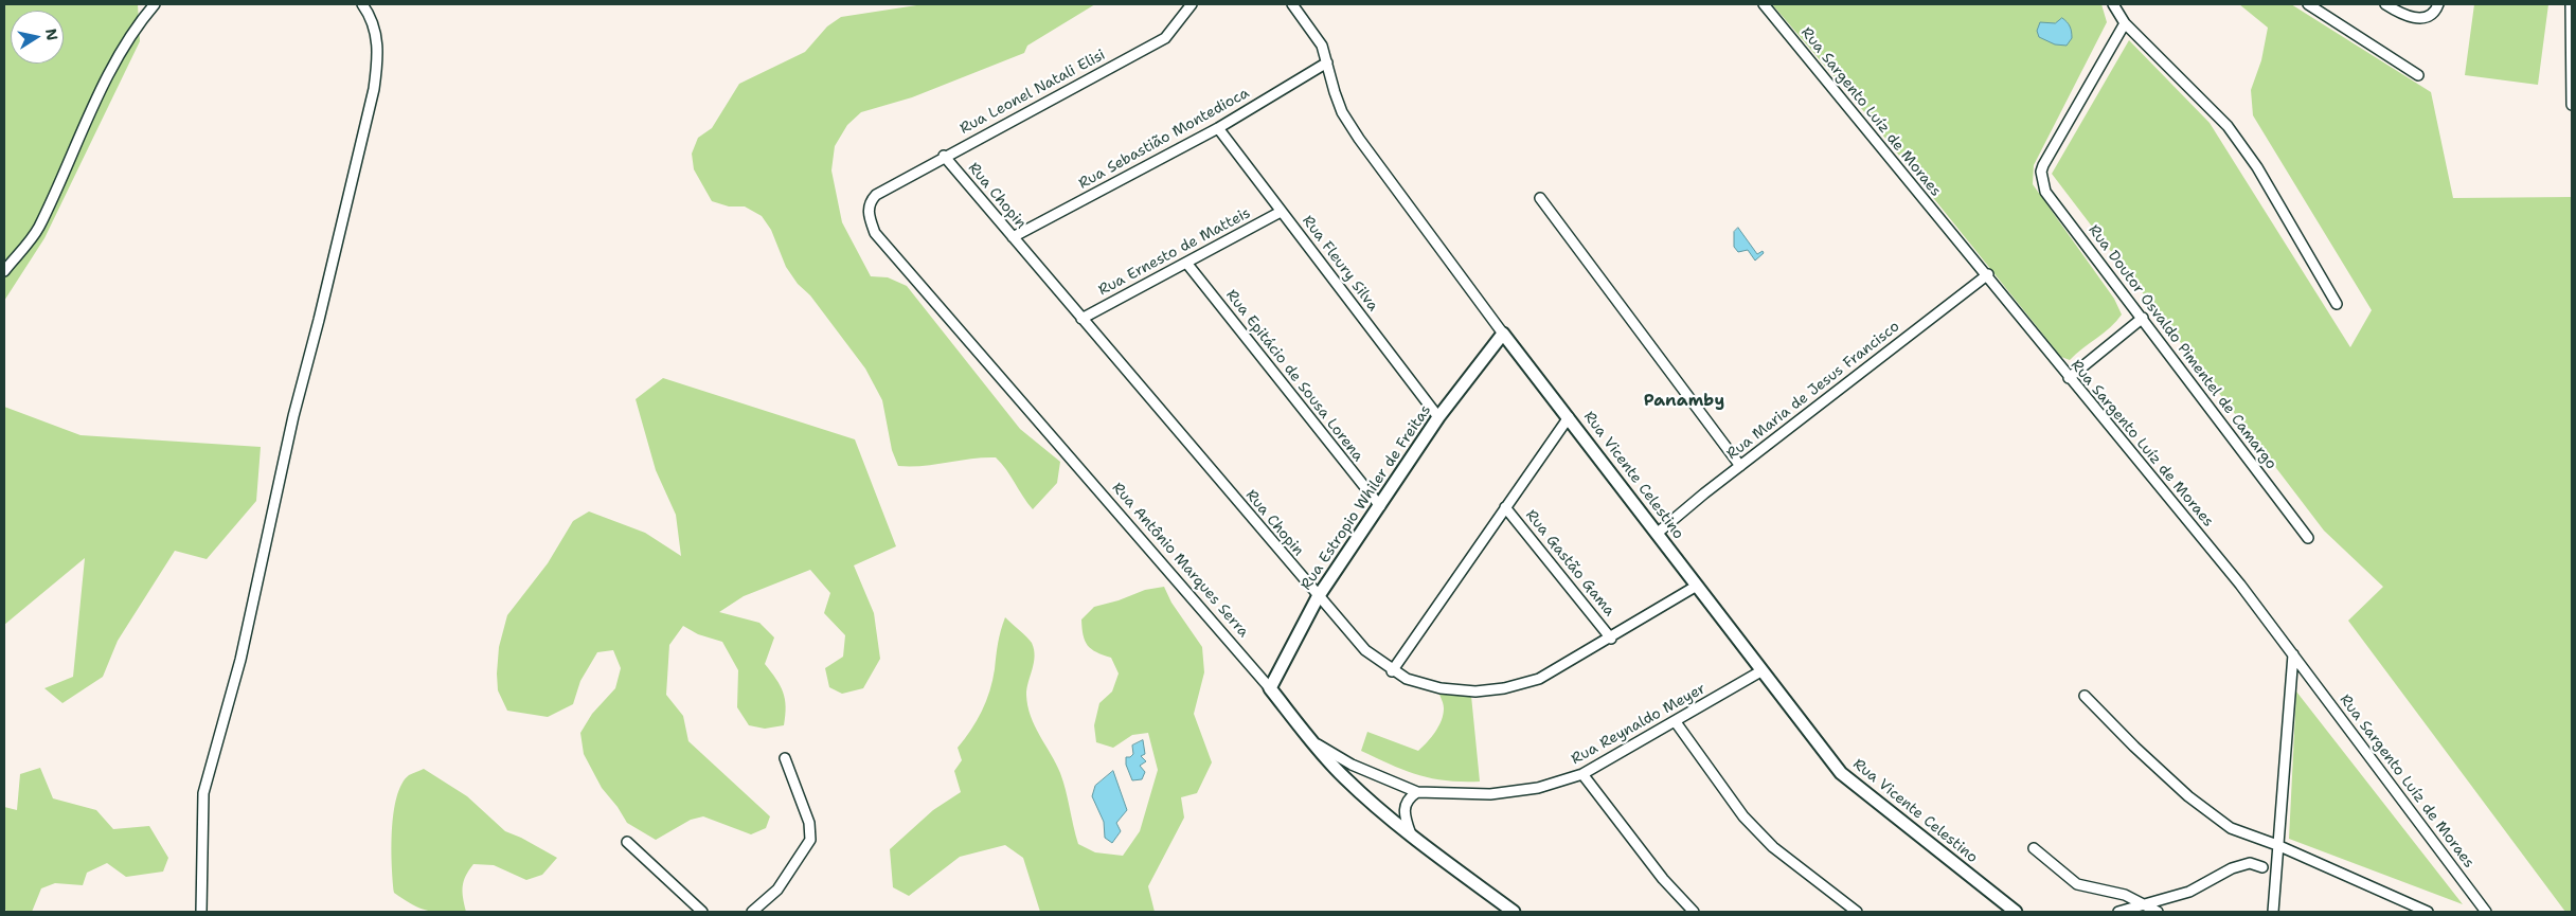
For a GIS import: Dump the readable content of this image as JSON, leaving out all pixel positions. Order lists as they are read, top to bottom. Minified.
{"streets":{"street":["Rua Leonel Natali Elisi","Rua Sargento Luíz de Moraes","Rua Sebastião Montedioca","Rua Chopin","Rua Ernesto de Matteis","Rua Fleury Silva","Rua Doutor Osvaldo Pimentel de Camargo","Rua Epitácio de Sousa Lorena","Rua Maria de Jesus Francisco","Rua Vicente Celestino","Rua Estropio Whiler de Freitas","Rua Antônio Marques Serra","Rua Gastão Gama","Rua Reynaldo Meyer"]},"crossings":[["Rua Leonel Natali Elisi","Rua Chopin"],["Rua Leonel Natali Elisi","Rua Antônio Marques Serra"],["Rua Sargento Luíz de Moraes","Rua Maria de Jesus Francisco"],["Rua Sebastião Montedioca","Rua Chopin"],["Rua Sebastião Montedioca","Rua Fleury Silva"],["Rua Sebastião Montedioca","Rua Vicente Celestino"],["Rua Chopin","Rua Ernesto de Matteis"],["Rua Chopin","Rua Vicente Celestino"],["Rua Chopin","Rua Estropio Whiler de Freitas"],["Rua Chopin","Rua Gastão Gama"],["Rua Ernesto de Matteis","Rua Fleury Silva"],["Rua Ernesto de Matteis","Rua Epitácio de Sousa Lorena"],["Rua Fleury Silva","Rua Estropio Whiler de Freitas"],["Rua Epitácio de Sousa Lorena","Rua Estropio Whiler de Freitas"],["Rua Maria de Jesus Francisco","Rua Vicente Celestino"],["Rua Vicente Celestino","Rua Estropio Whiler de Freitas"],["Rua Vicente Celestino","Rua Reynaldo Meyer"],["Rua Estropio Whiler de Freitas","Rua Antônio Marques Serra"],["Rua Antônio Marques Serra","Rua Reynaldo Meyer"]],"districts":["Panamby"],"north":"right"}
